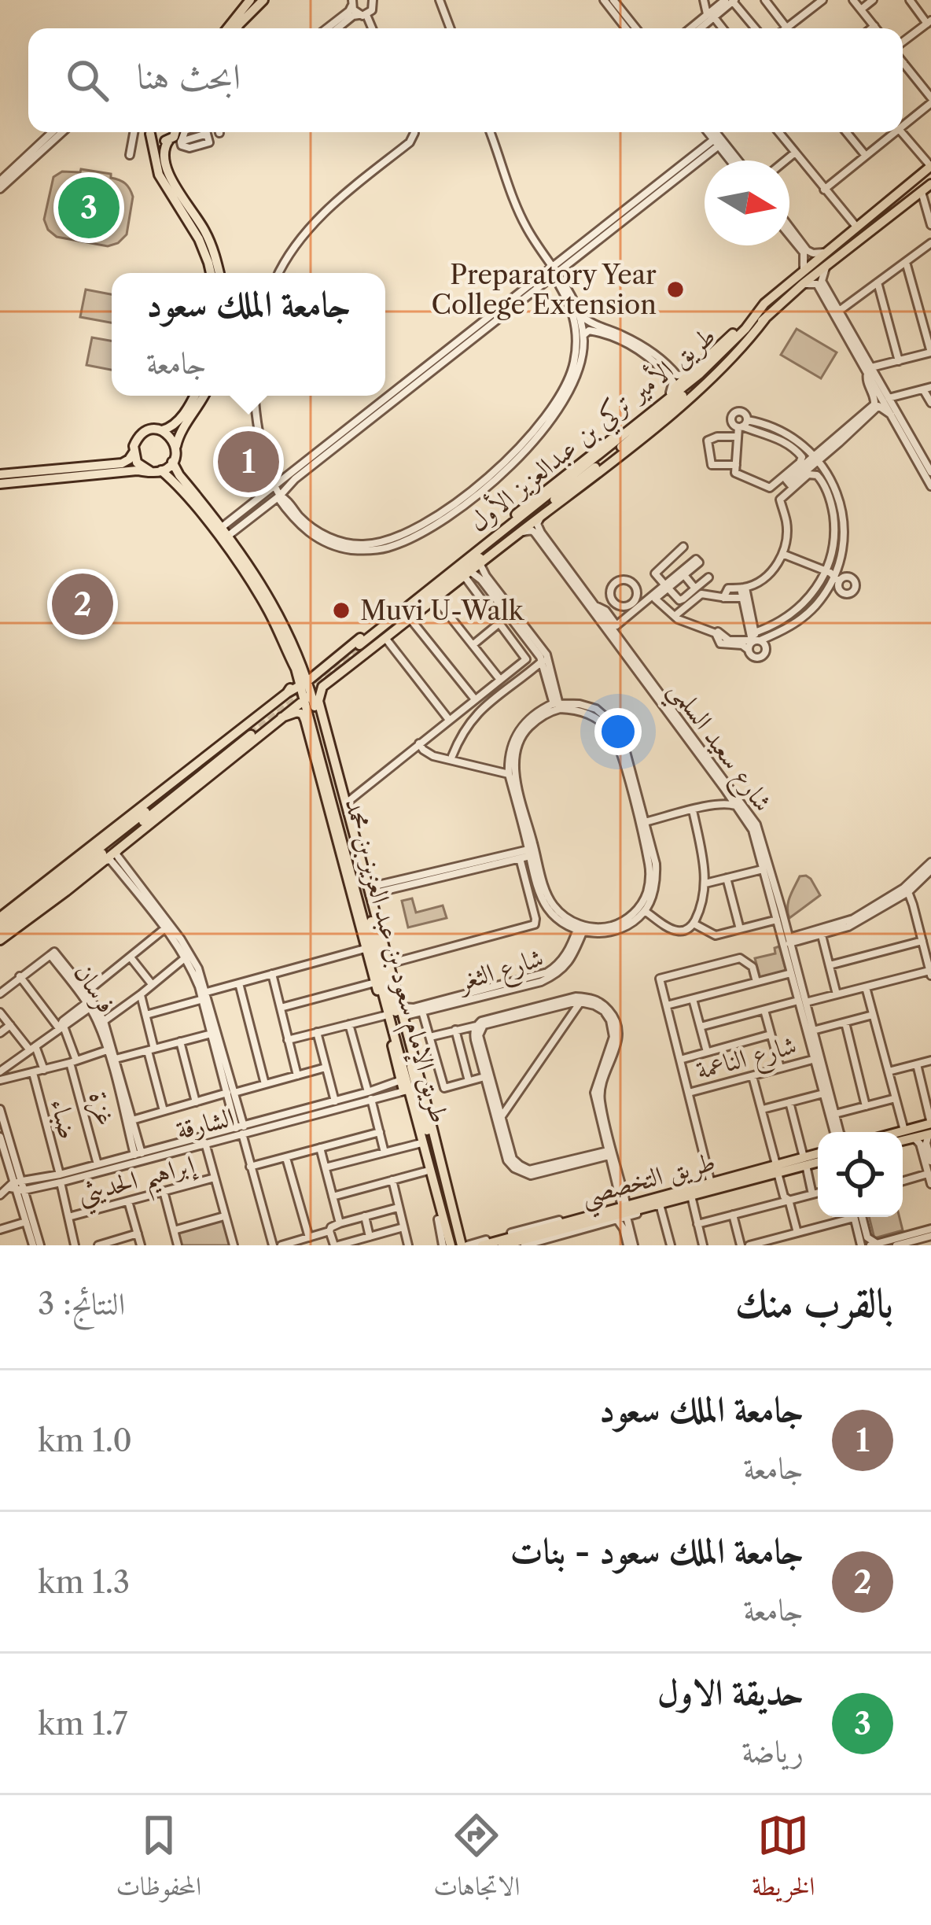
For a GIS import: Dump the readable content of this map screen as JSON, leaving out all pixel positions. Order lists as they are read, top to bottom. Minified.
{"streets":{"main road":["طريق الأمير تركي بن عبدالعزيز الأول","طريق الإمام سعود بن عبد العزيز بن محمد","طريق التخصصي"],"street":["شارع سعيد السلمي","شارع الثغر","فرسان","شارع الناعمة","غزة","ضباء","الشارقة","إبراهيم الحديثي"]},"crossings":[["شارع سعيد السلمي","شارع الناعمة"],["طريق الإمام سعود بن عبد العزيز بن محمد","طريق التخصصي"],["فرسان","الشارقة"],["غزة","الشارقة"],["ضباء","الشارقة"],["ضباء","إبراهيم الحديثي"]],"places":["Preparatory Year College Extension","Muvi U-Walk"],"north":"right","page":{"search":"ابحث هنا","pins":["3","1","2"],"popup":["جامعة الملك سعود","جامعة"],"heading":["بالقرب منك","النتائج: 3"],"list":[{"mark":"1","name":"جامعة الملك سعود","note":"جامعة","value":"1.0 km"},{"mark":"2","name":"جامعة الملك سعود - بنات","note":"جامعة","value":"1.3 km"},{"mark":"3","name":"حديقة الاول","note":"رياضة","value":"1.7 km"}],"nav":["الخريطة","الاتجاهات","المحفوظات"]}}
